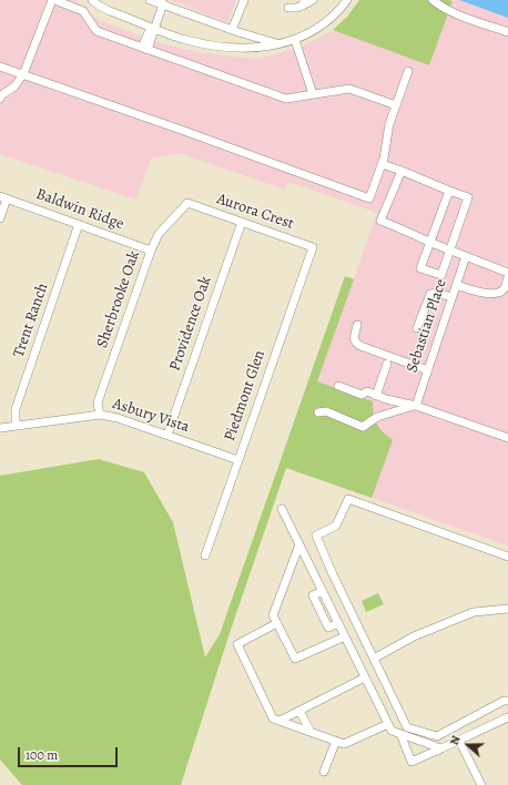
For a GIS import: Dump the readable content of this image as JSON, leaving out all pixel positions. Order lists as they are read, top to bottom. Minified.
{"streets":{"street":["Baldwin Ridge","Aurora Crest","Sherbrooke Oak","Trent Ranch","Providence Oak","Sebastian Place","Piedmont Glen","Asbury Vista"]},"crossings":[["Baldwin Ridge","Sherbrooke Oak"],["Baldwin Ridge","Trent Ranch"],["Aurora Crest","Sherbrooke Oak"],["Aurora Crest","Providence Oak"],["Aurora Crest","Piedmont Glen"],["Sherbrooke Oak","Asbury Vista"],["Trent Ranch","Asbury Vista"],["Providence Oak","Asbury Vista"],["Piedmont Glen","Asbury Vista"]],"scale_bar":"100 m","north":"left"}
